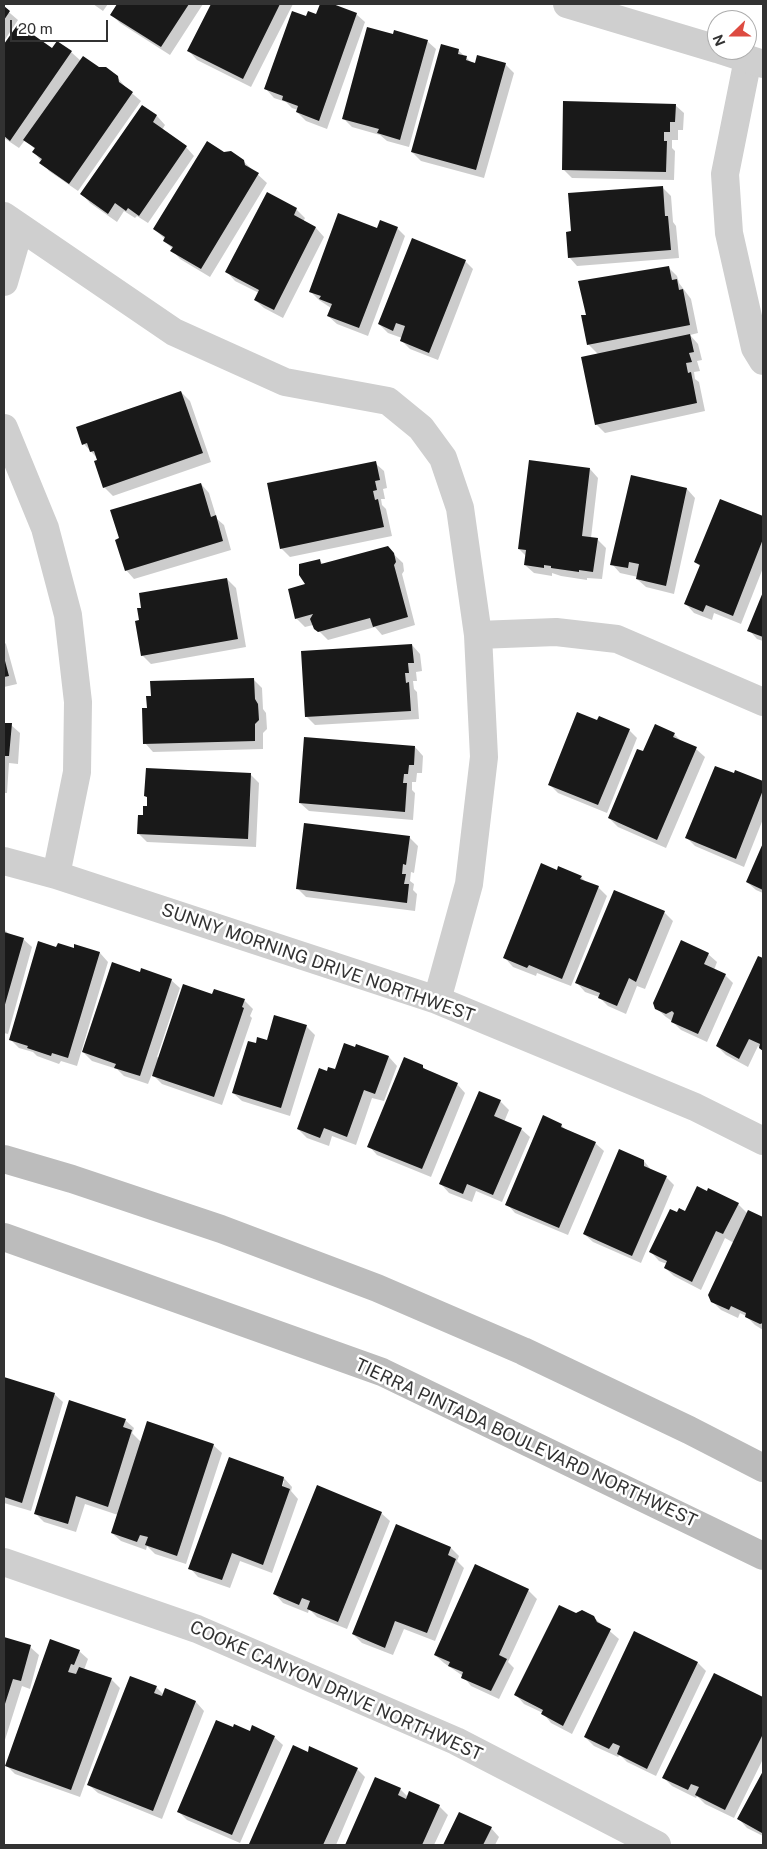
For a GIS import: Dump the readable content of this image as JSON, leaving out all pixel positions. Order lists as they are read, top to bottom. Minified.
{"streets":{"main road":["TIERRA PINTADA BOULEVARD NORTHWEST"],"street":["SUNNY MORNING DRIVE NORTHWEST","COOKE CANYON DRIVE NORTHWEST"]},"scale_bar":"20 m","north":"left"}
